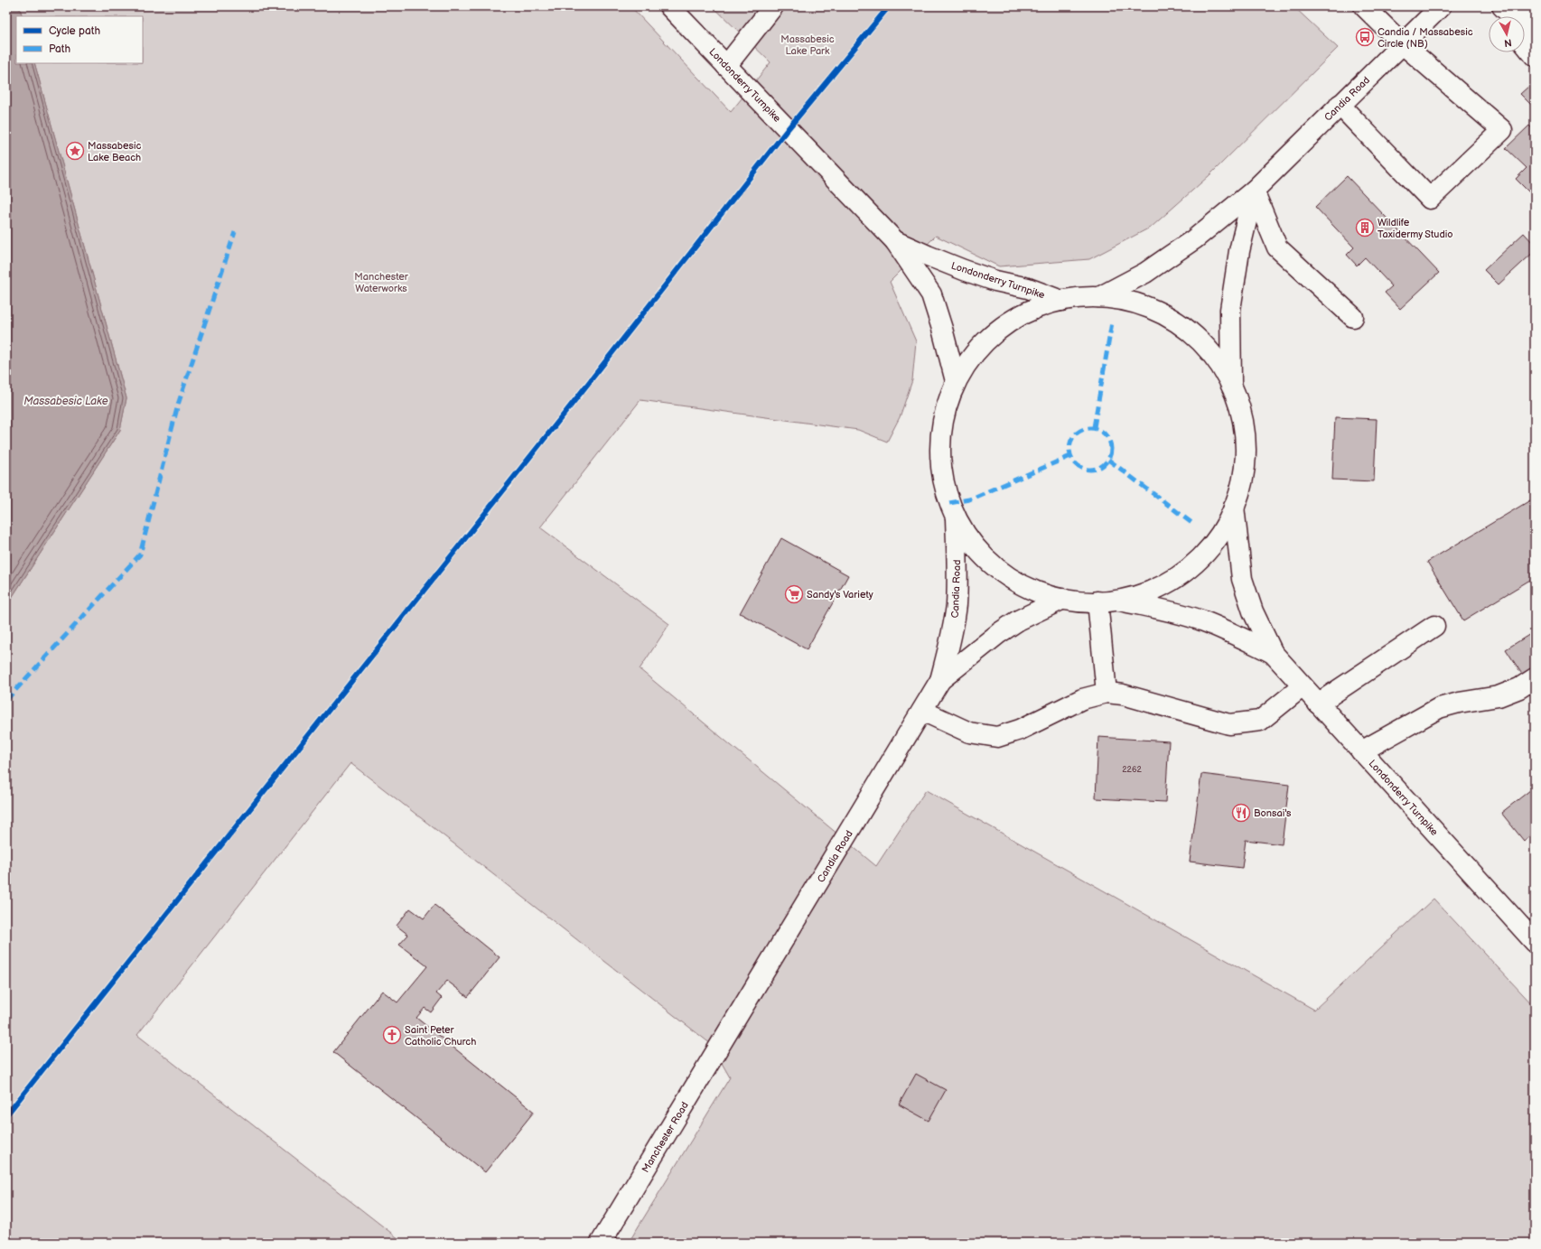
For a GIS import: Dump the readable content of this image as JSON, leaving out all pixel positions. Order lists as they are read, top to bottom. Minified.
{"streets":{"main road":["Londonderry Turnpike","Candia Road","Manchester Road"]},"crossings":[["Candia Road","Manchester Road"]],"water":["Massabesic Lake"],"parks":["Massabesic Lake Park","Manchester Waterworks"],"places":{"bus stop":["Candia / Massabesic Circle (NB)"],"place":["Massabesic Lake Beach"],"building":["Wildlife Taxidermy Studio"],"supermarket":["Sandy's Variety"],"restaurant":["Bonsai's"],"church":["Saint Peter Catholic Church"]},"house_numbers":["2262"],"legend":["Cycle path","Path"],"north":"bottom"}
